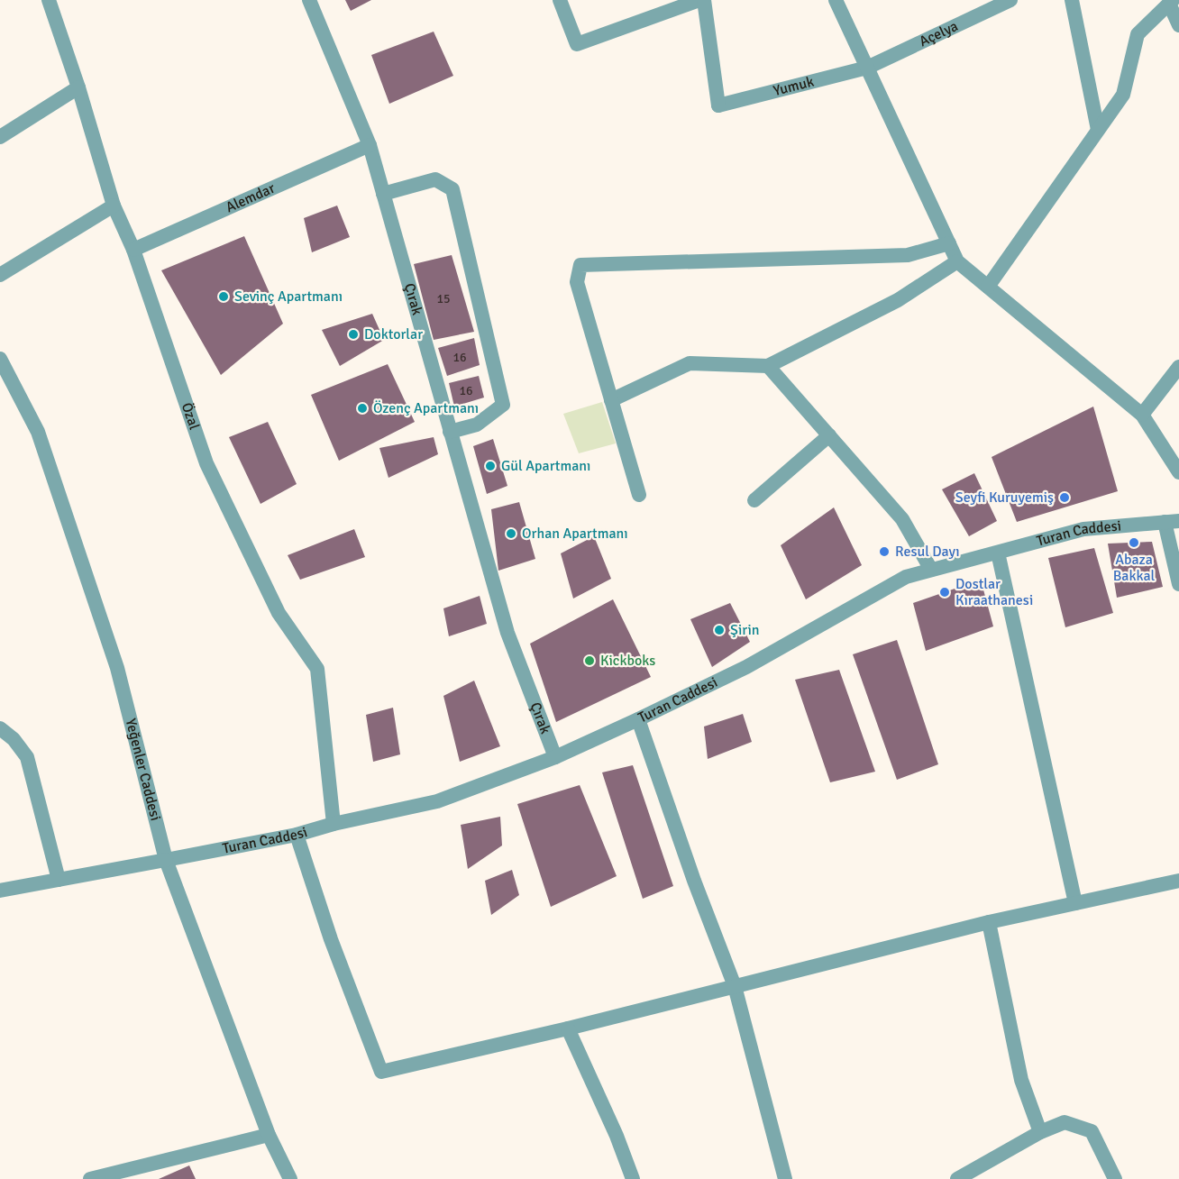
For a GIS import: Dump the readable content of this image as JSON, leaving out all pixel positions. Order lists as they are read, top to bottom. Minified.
{"streets":{"street":["Açelya","Yumuk","Alemdar","Çırak","Özal","Turan Caddesi","Yeğenler Caddesi"]},"crossings":[["Açelya","Yumuk"],["Alemdar","Çırak"],["Alemdar","Özal"],["Çırak","Turan Caddesi"],["Özal","Turan Caddesi"],["Turan Caddesi","Yeğenler Caddesi"]],"places":["Sevinç Apartmanı","Doktorlar","Özenç Apartmanı","Gül Apartmanı","Seyfi Kuruyemiş","Orhan Apartmanı","Abaza Bakkal","Resul Dayı","Dostlar Kıraathanesi","Şirin","Kickboks"],"house_numbers":["15","16","16"]}
